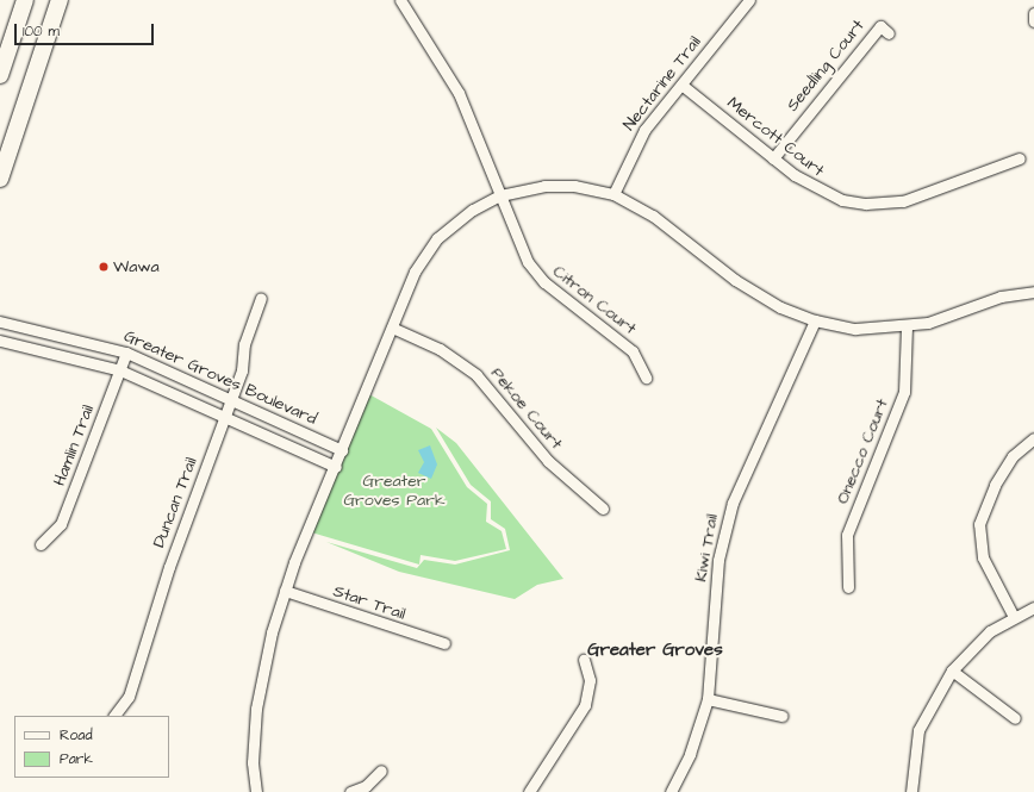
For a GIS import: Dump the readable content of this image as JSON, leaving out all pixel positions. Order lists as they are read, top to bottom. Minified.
{"streets":{"street":["Seedling Court","Nectarine Trail","Mercott Court","Citron Court","Greater Groves Boulevard","Pekoe Court","Hamlin Trail","Onecco Court","Duncan Trail","Kiwi Trail","Star Trail"]},"crossings":[["Seedling Court","Mercott Court"],["Nectarine Trail","Mercott Court"],["Greater Groves Boulevard","Hamlin Trail"],["Greater Groves Boulevard","Duncan Trail"]],"districts":["Greater Groves"],"parks":["Greater Groves Park"],"places":["Wawa"],"legend":["Road","Park"],"scale_bar":"100 m"}
